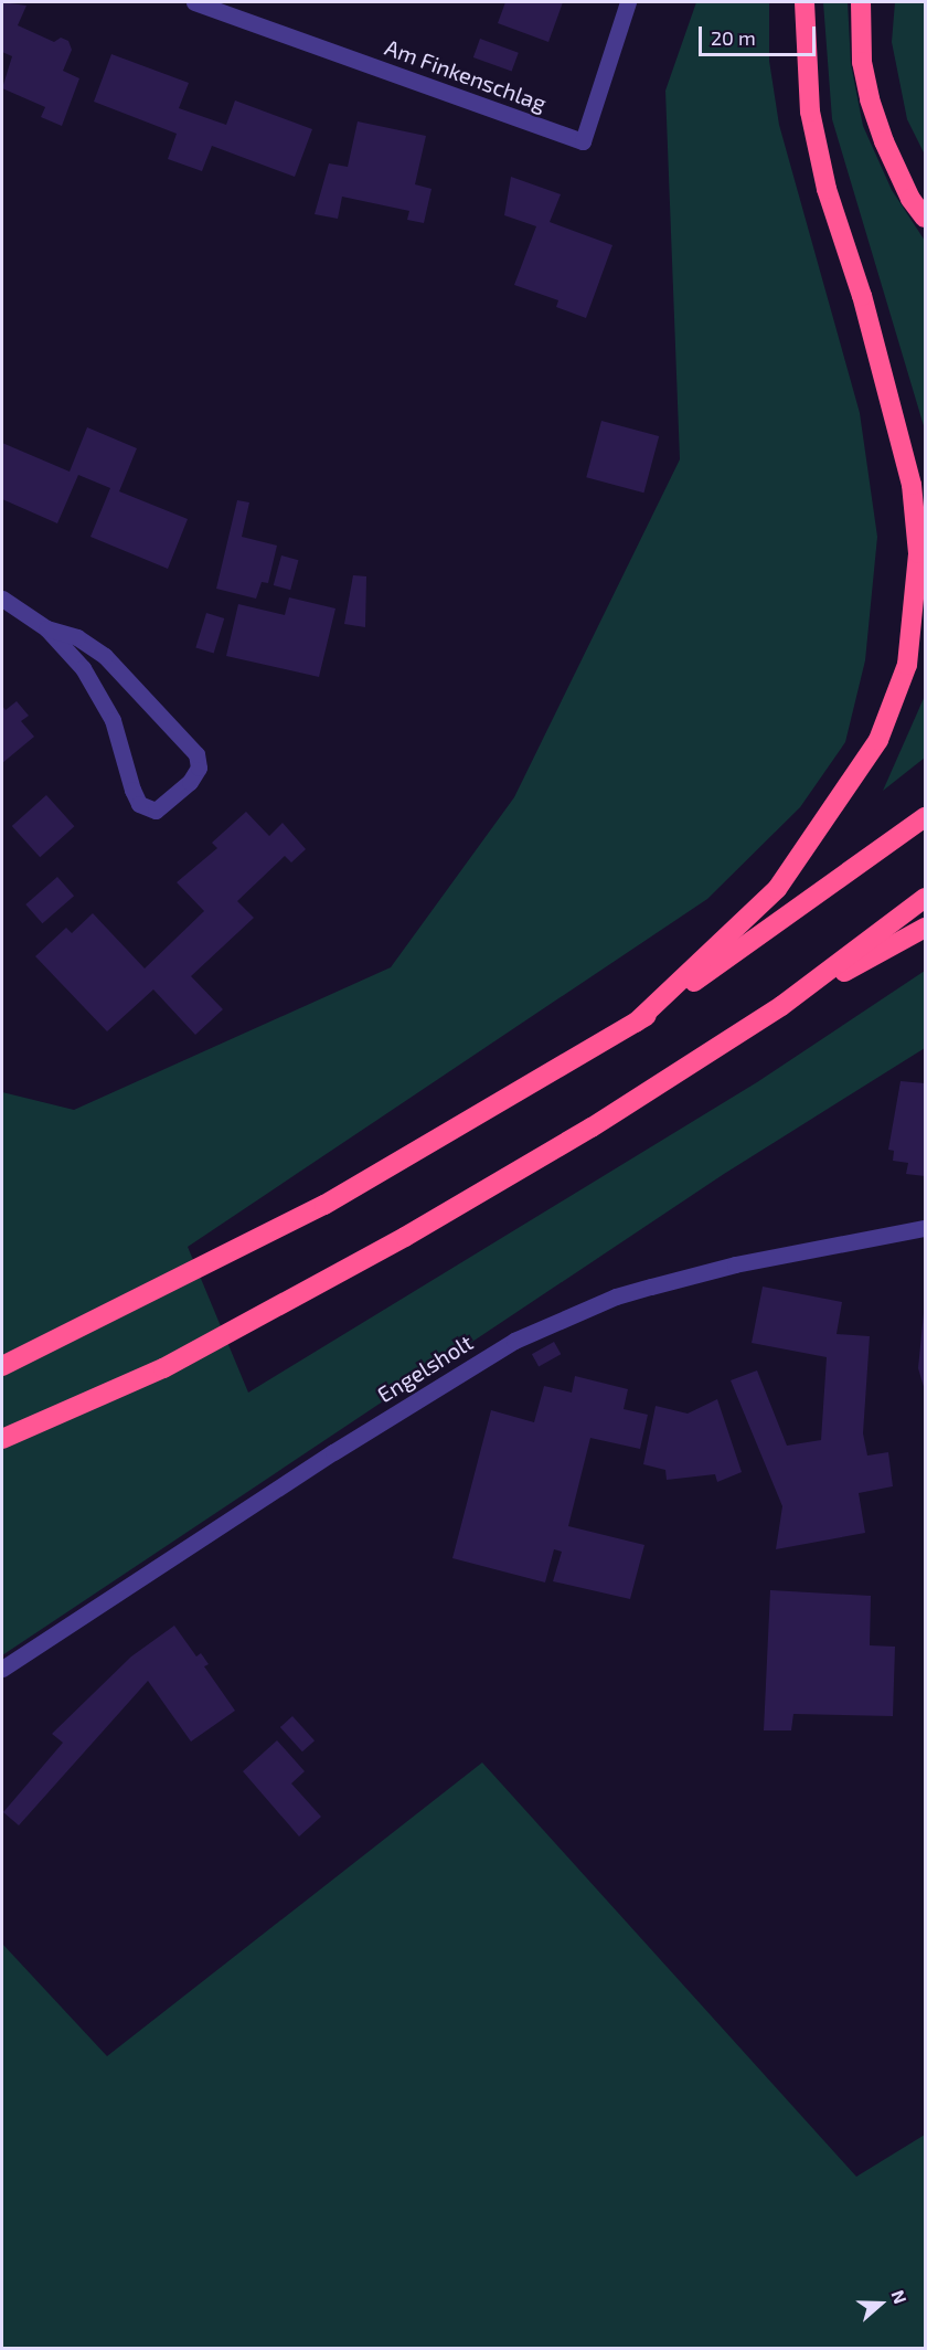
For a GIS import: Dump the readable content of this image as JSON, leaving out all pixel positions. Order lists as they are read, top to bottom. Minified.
{"streets":{"street":["Am Finkenschlag","Engelsholt"]},"scale_bar":"20 m","north":"right"}
